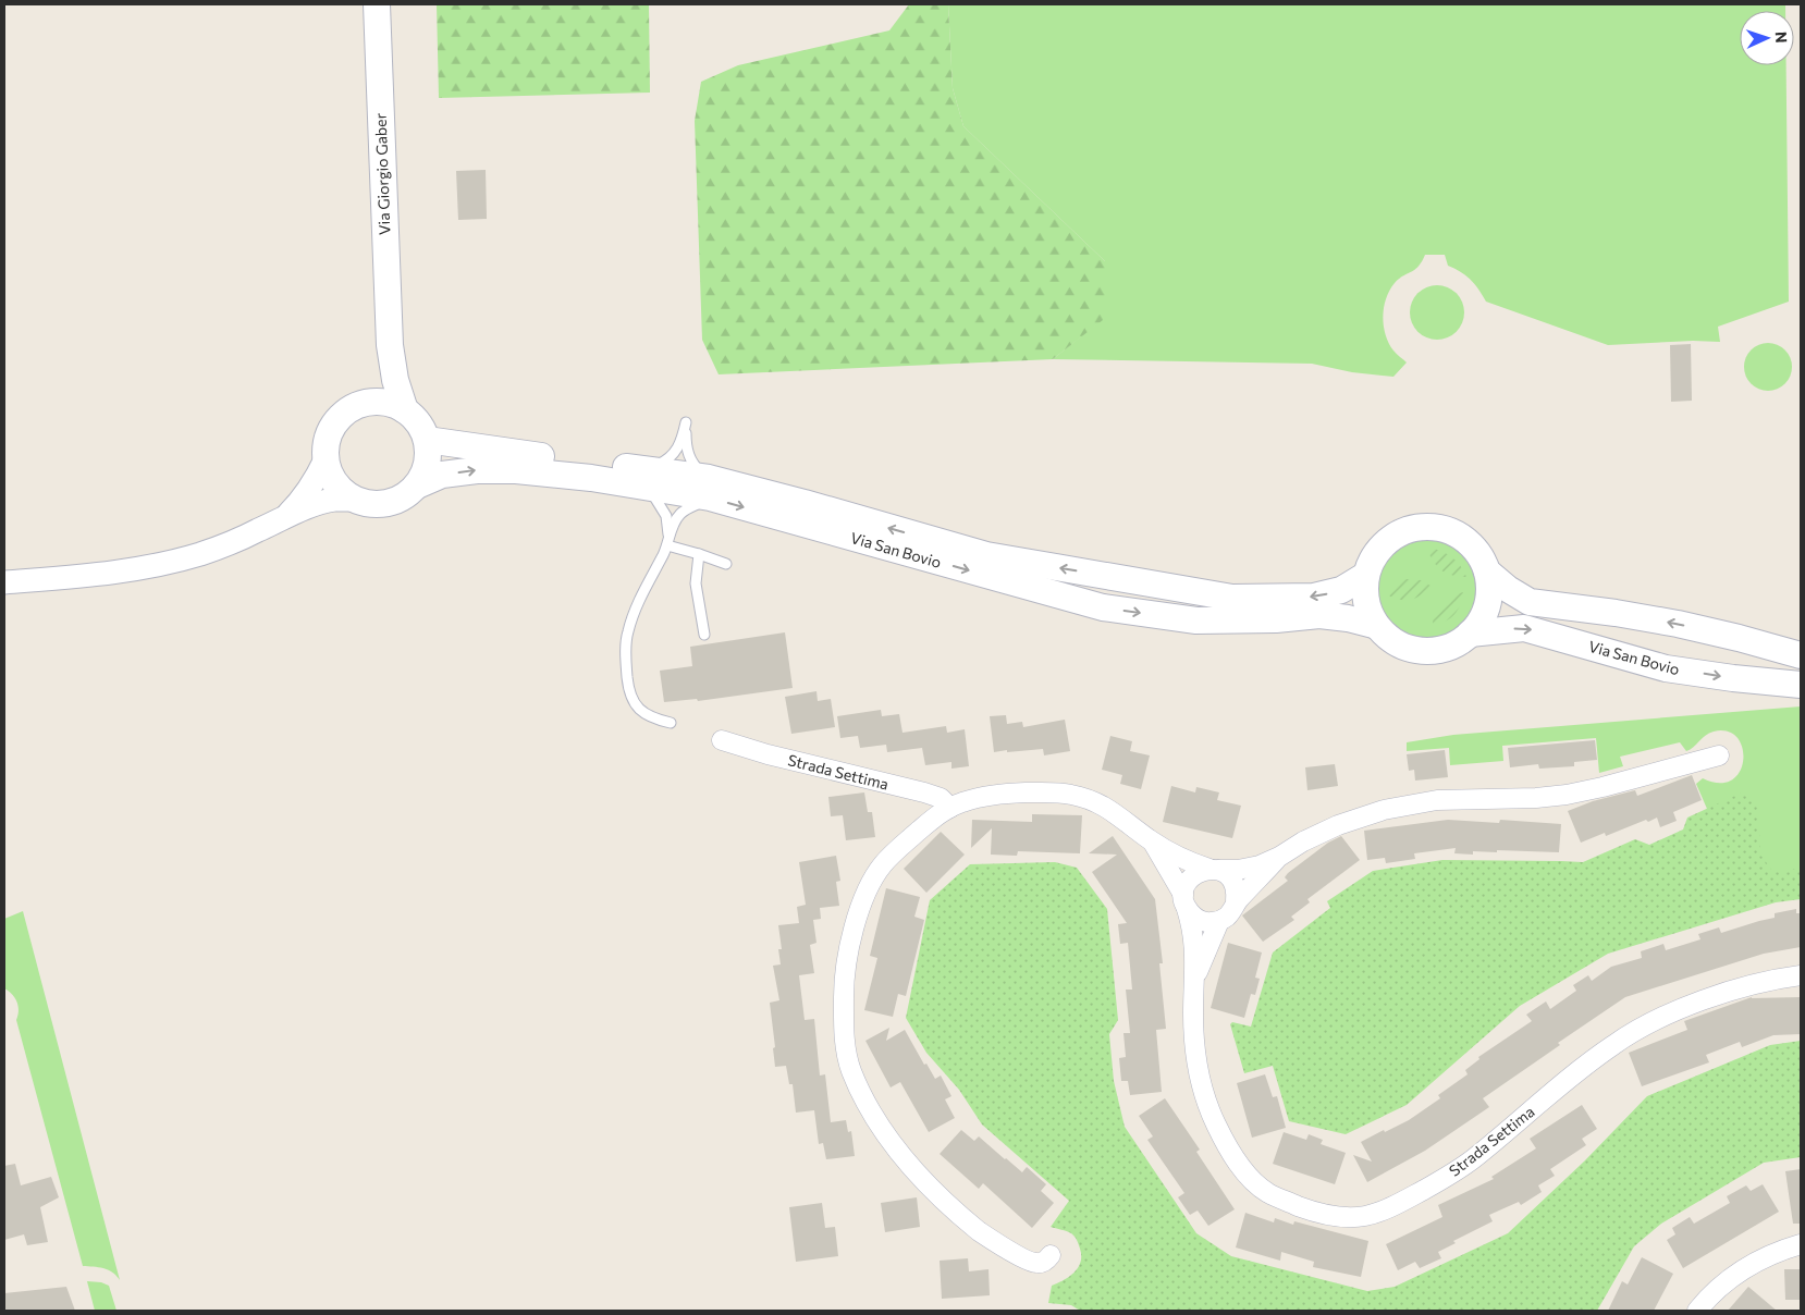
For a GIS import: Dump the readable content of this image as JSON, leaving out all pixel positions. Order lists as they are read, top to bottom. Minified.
{"streets":{"main road":["Via Giorgio Gaber","Via San Bovio"],"street":["Strada Settima"]},"crossings":[["Via Giorgio Gaber","Via San Bovio"]],"north":"right"}
